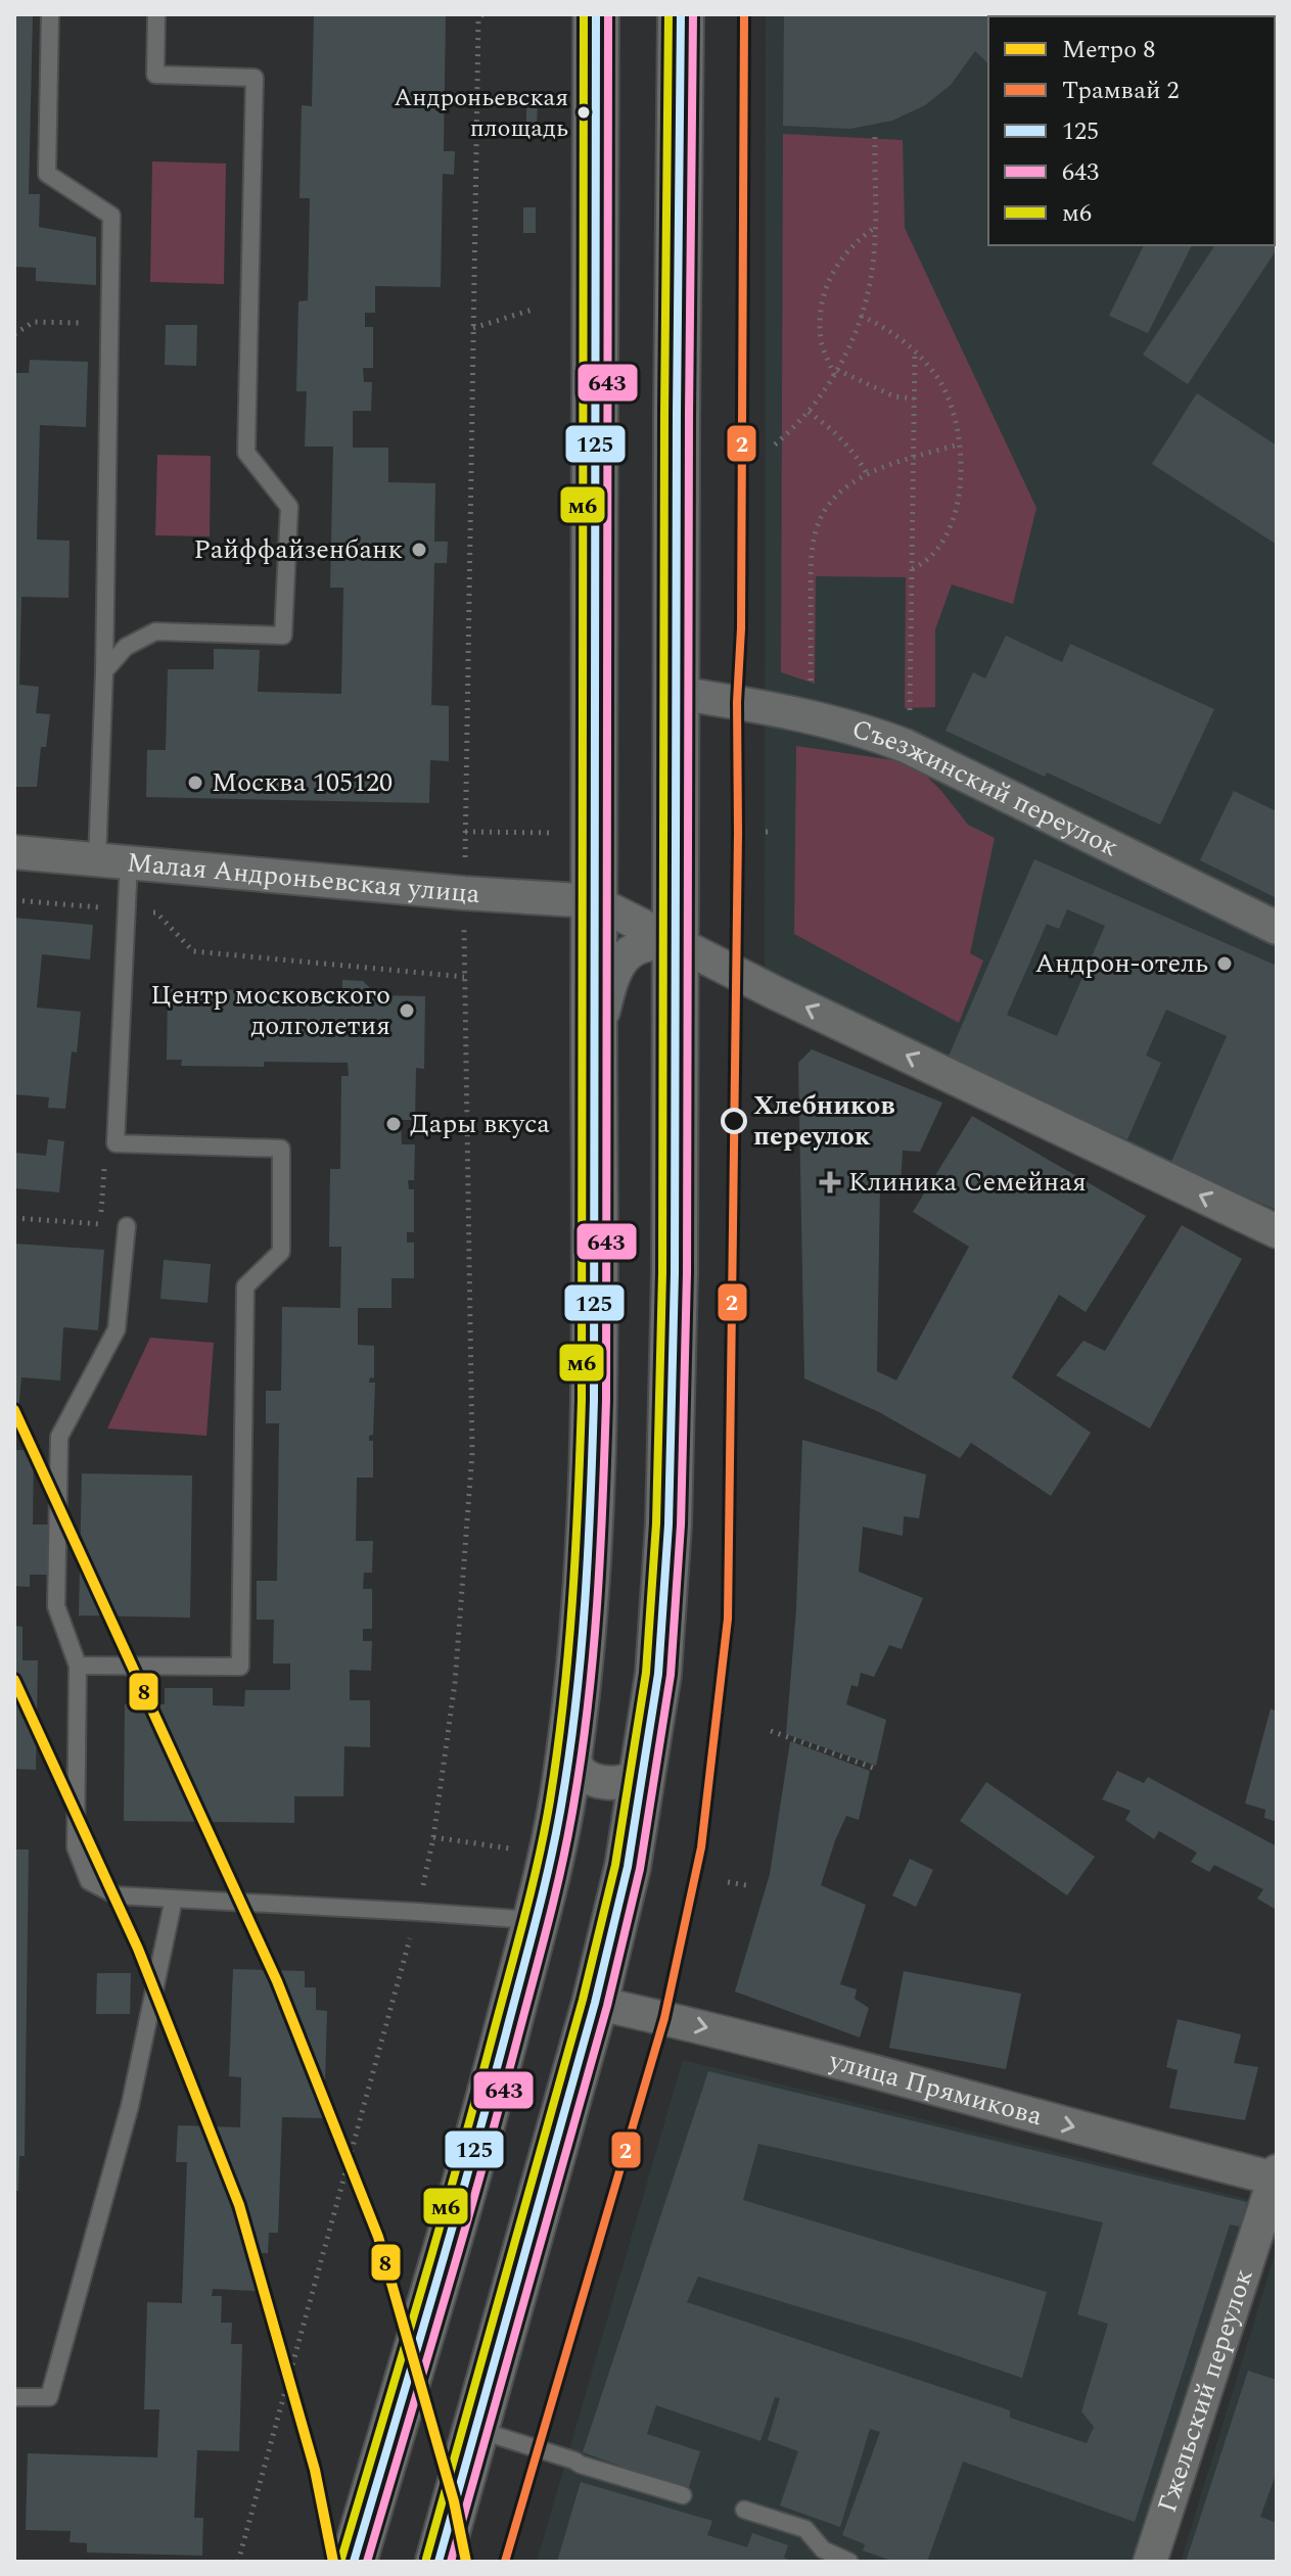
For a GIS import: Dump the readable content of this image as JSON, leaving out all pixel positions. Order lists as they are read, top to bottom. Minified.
{"streets":{"street":["Съезжинский переулок","Малая Андроньевская улица","улица Прямикова","Гжельский переулок"]},"crossings":[["улица Прямикова","Гжельский переулок"]],"one_way":["улица Прямикова"],"places":{"other":["Андроньевская площадь","Райффайзенбанк","Москва 105120","Андрон-отель","Центр московского долголетия","Хлебников переулок","Дары вкуса"],"health":["Клиника Семейная"]},"lines":["tram line 2","transit line 125","transit line 643","transit line м6","metro line 8"],"legend":["Метро 8","Трамвай 2","125","643","м6"]}
